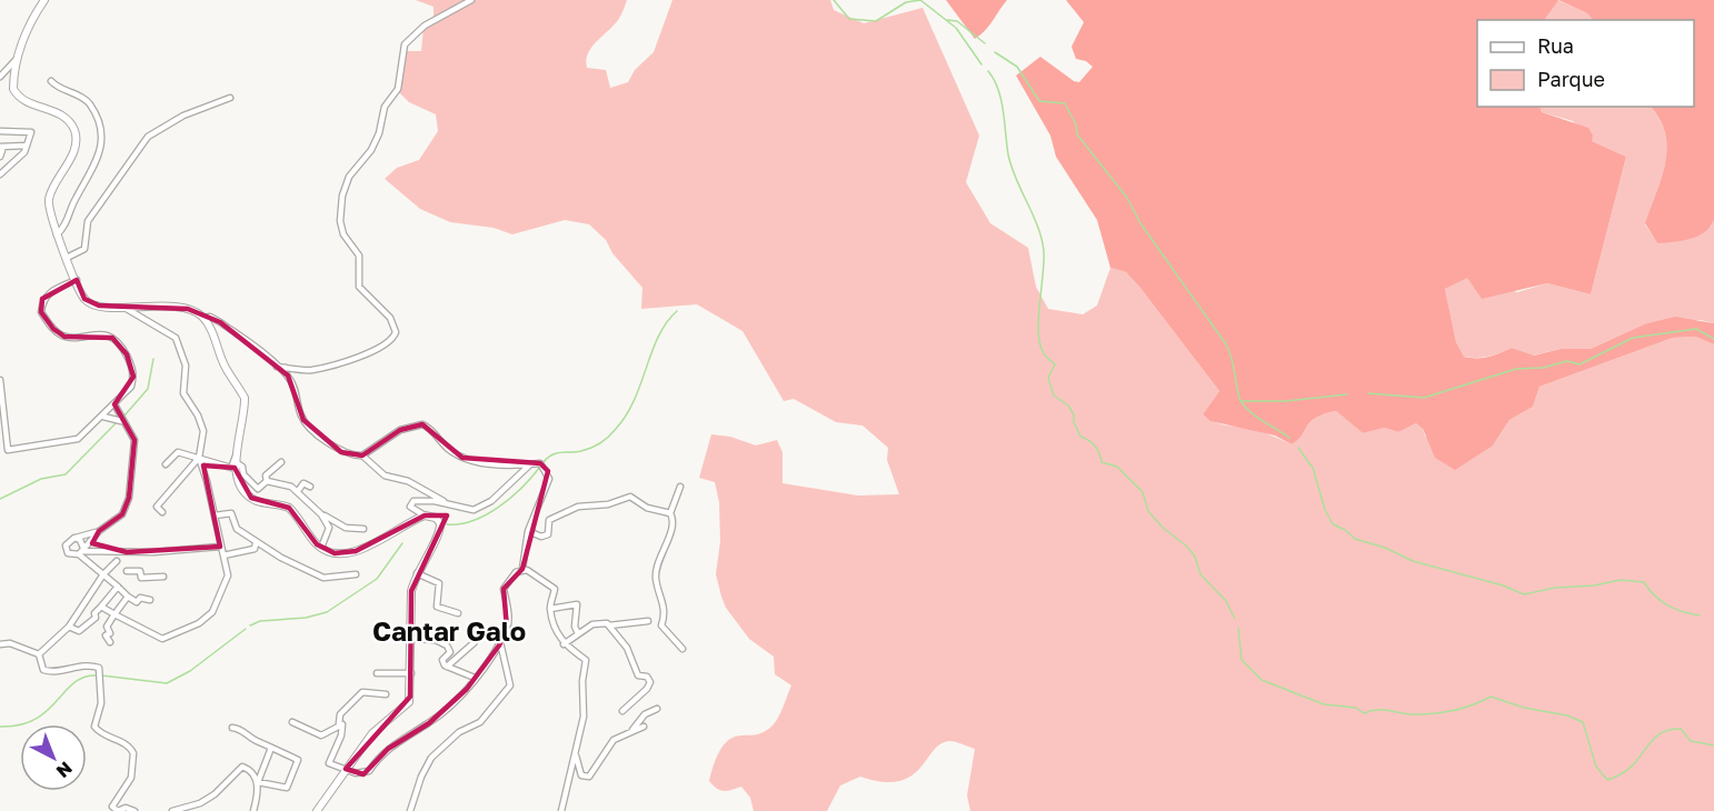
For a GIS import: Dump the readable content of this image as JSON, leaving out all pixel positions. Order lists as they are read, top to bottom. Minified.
{"districts":["Cantar Galo"],"legend":["Rua","Parque"],"north":"bottom right"}
